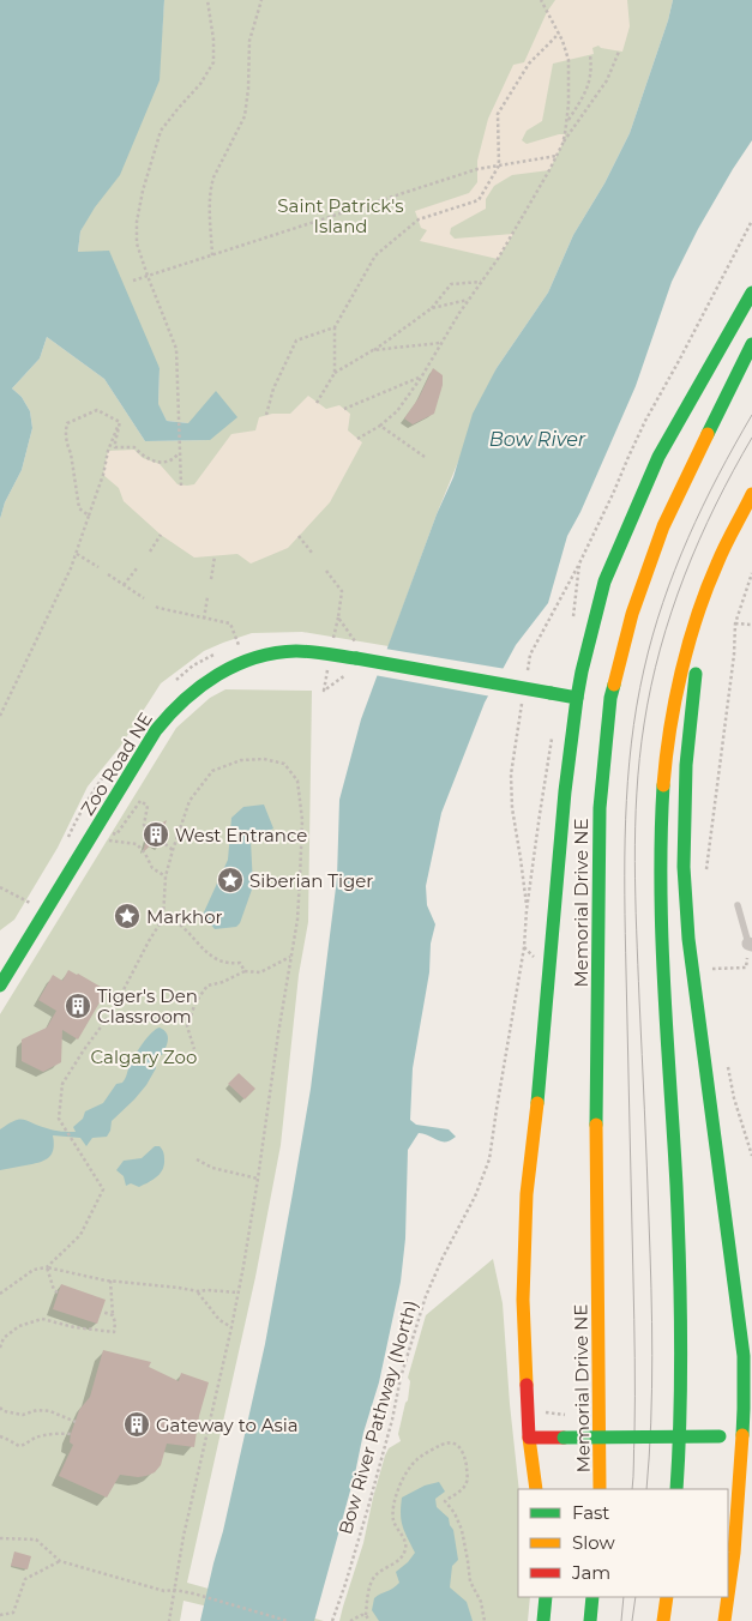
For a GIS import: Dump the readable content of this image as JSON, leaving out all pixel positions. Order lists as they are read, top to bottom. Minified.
{"streets":{"main road":["Zoo Road NE","Memorial Drive NE"],"path":["Bow River Pathway (North)"]},"water":["Bow River"],"parks":["Saint Patrick's Island","Calgary Zoo"],"places":{"building":["West Entrance","Tiger's Den Classroom","Gateway to Asia"],"place":["Siberian Tiger","Markhor"]},"legend":["Fast","Slow","Jam"]}
